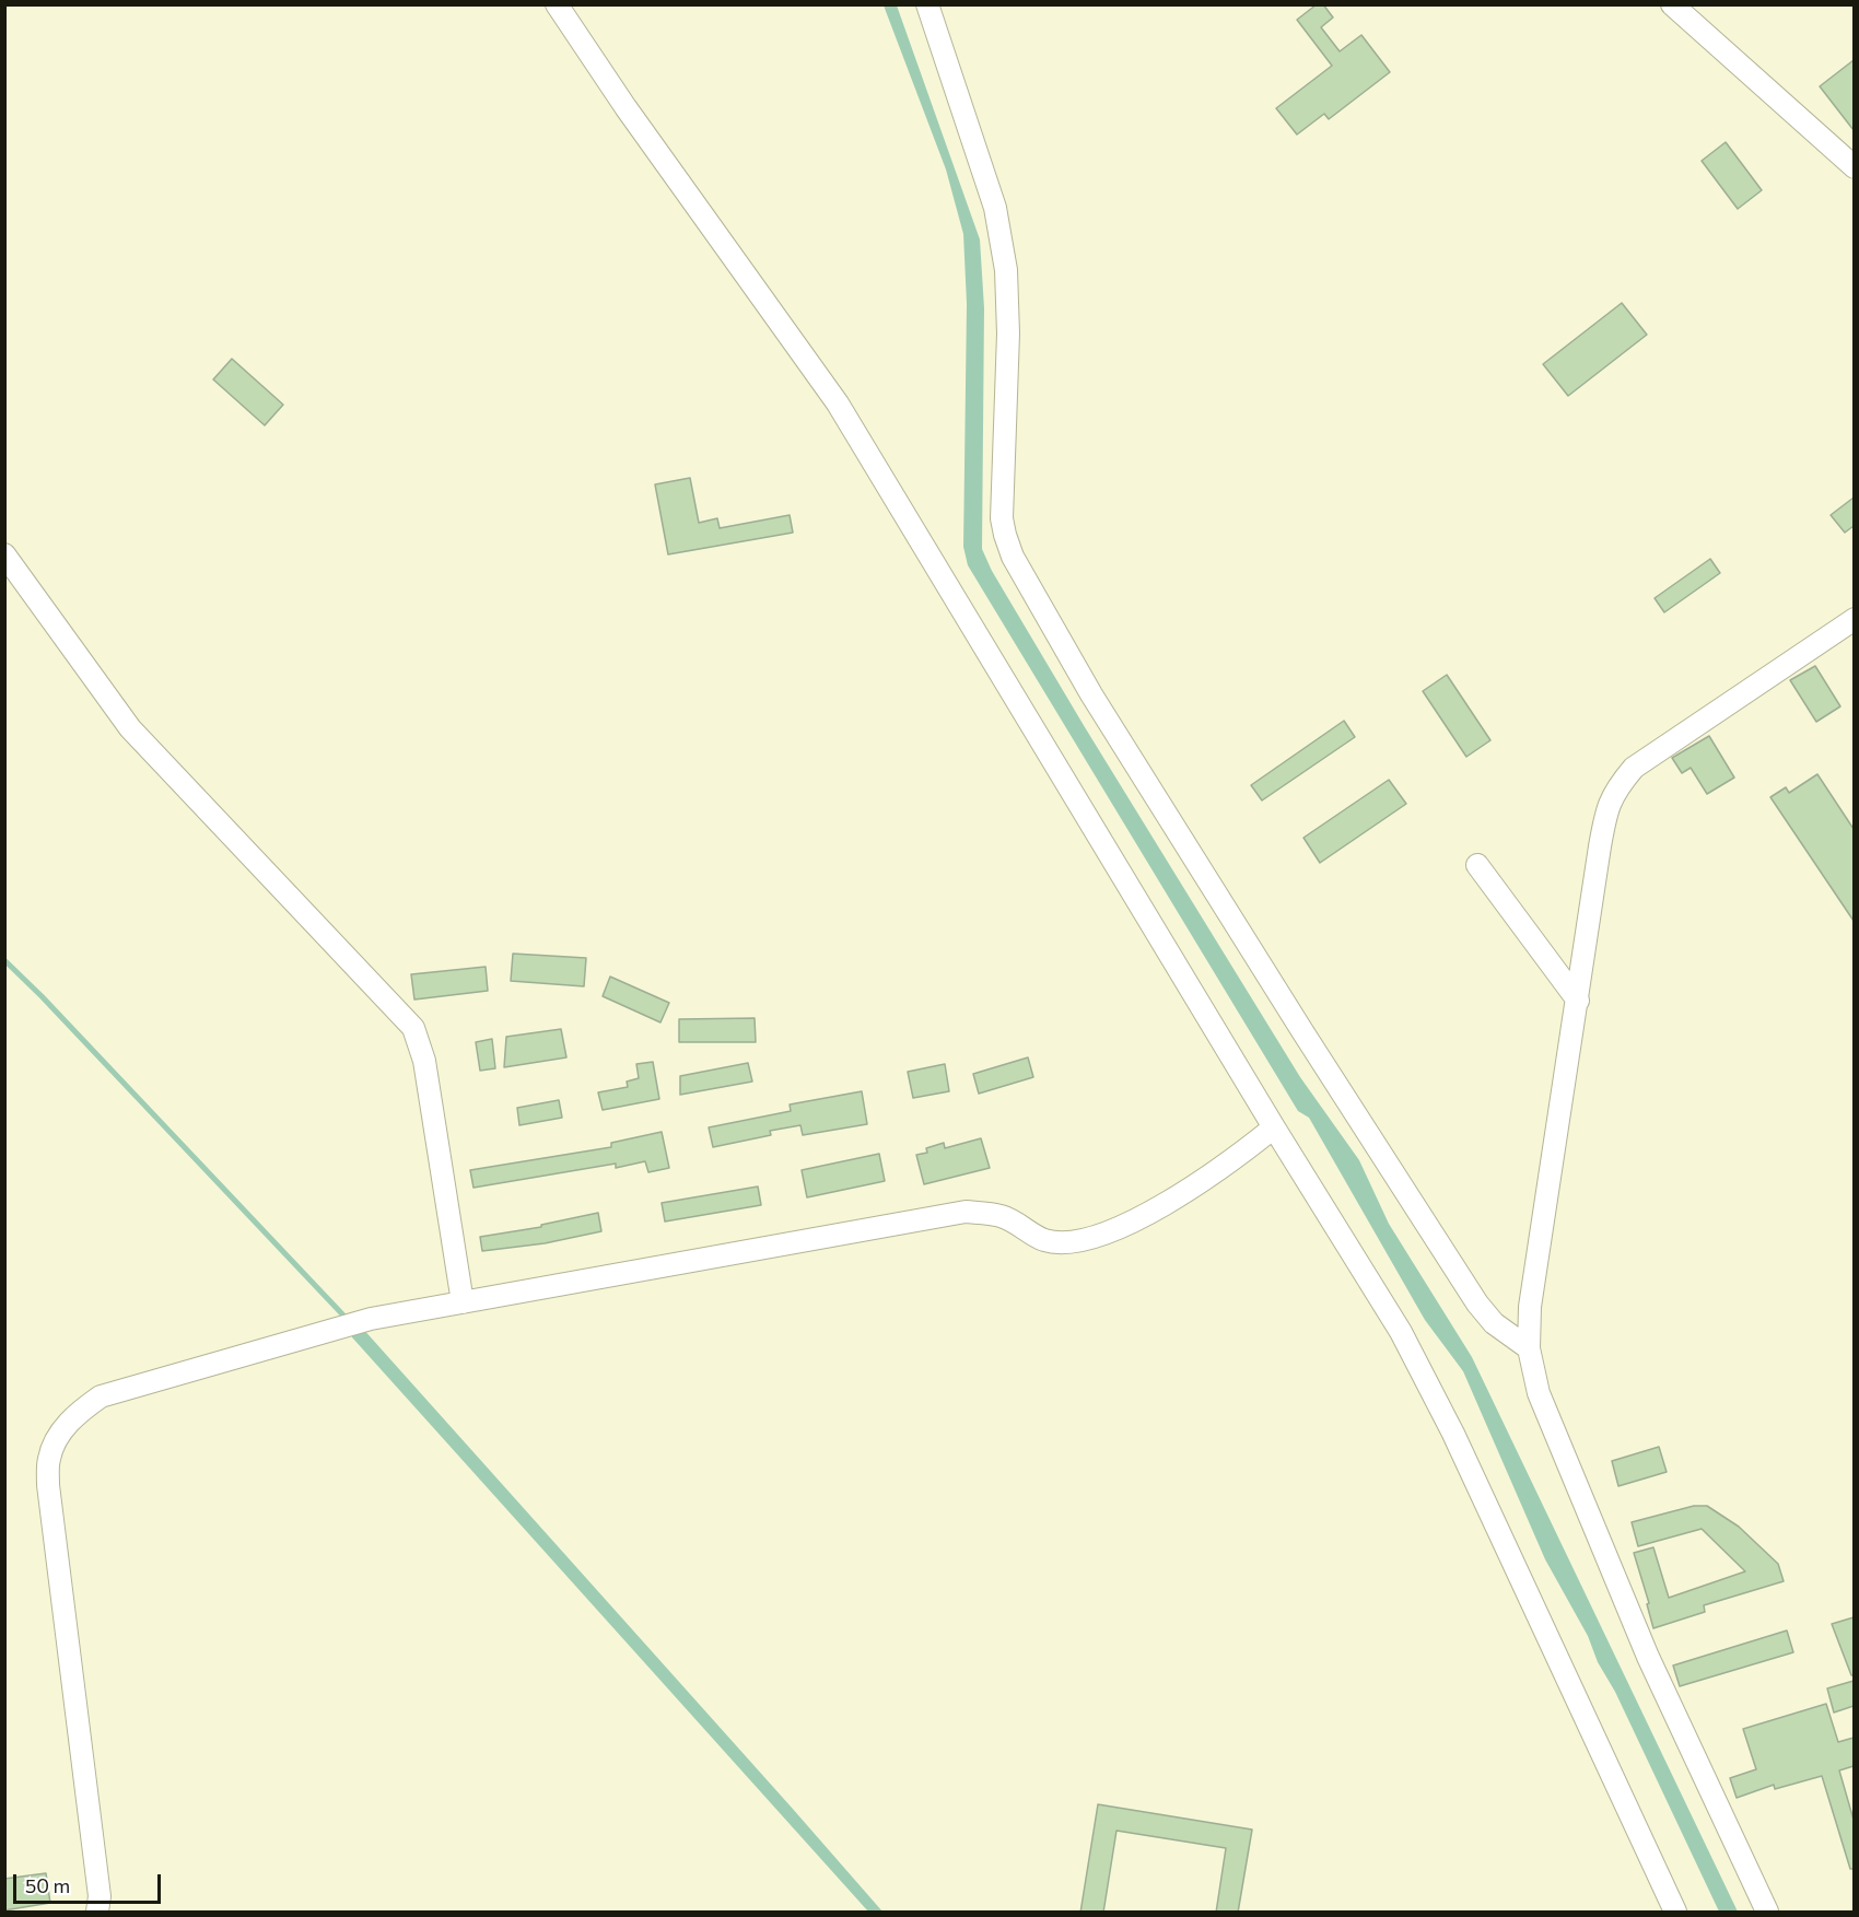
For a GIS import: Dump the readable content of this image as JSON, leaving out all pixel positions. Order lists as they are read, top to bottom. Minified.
{"scale_bar":"50 m"}
